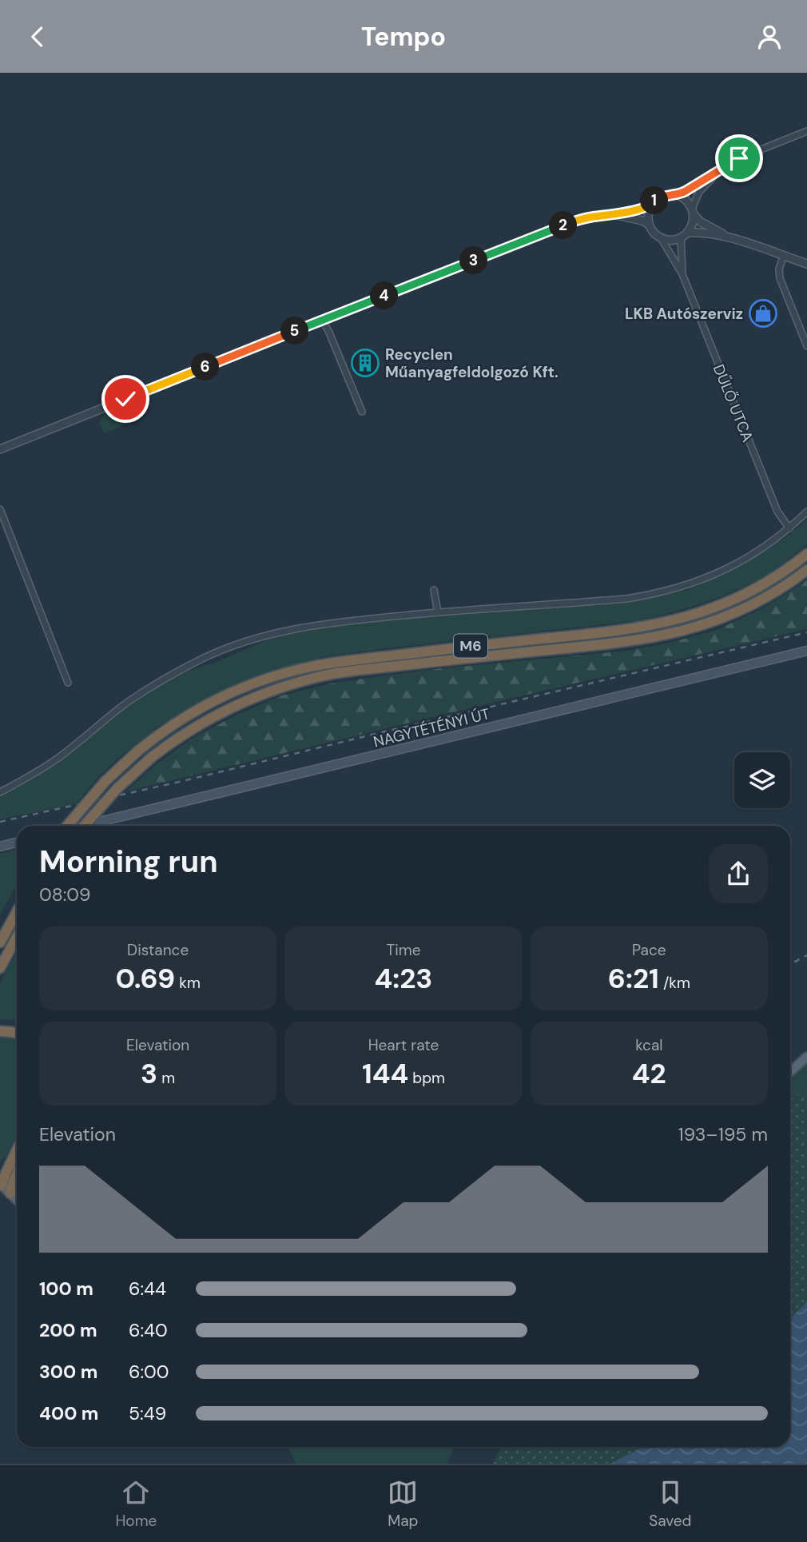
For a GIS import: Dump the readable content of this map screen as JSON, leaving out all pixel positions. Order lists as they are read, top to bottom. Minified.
{"streets":{"highway":["M6"],"main road":["NAGYTÉTÉNYI ÚT"],"street":["DŰLŐ UTCA"]},"places":{"shop":["LKB Autószerviz"],"building":["Recyclen Műanyagfeldolgozó Kft."]},"page":{"header":"Tempo","pins":["1","2","3","4","5","6"],"heading":["Morning run","08:09"],"stats":[["Distance","0.69 km"],["Time","4:23"],["Pace","6:21 /km"],["Elevation","3 m"],["Heart rate","144 bpm"],["kcal","42"]],"chart":["Elevation","193–195 m"],"list":[{"name":"100 m","note":"6:44"},{"name":"200 m","note":"6:40"},{"name":"300 m","note":"6:00"},{"name":"400 m","note":"5:49"}],"tabs":["Home","Map","Saved"]}}
